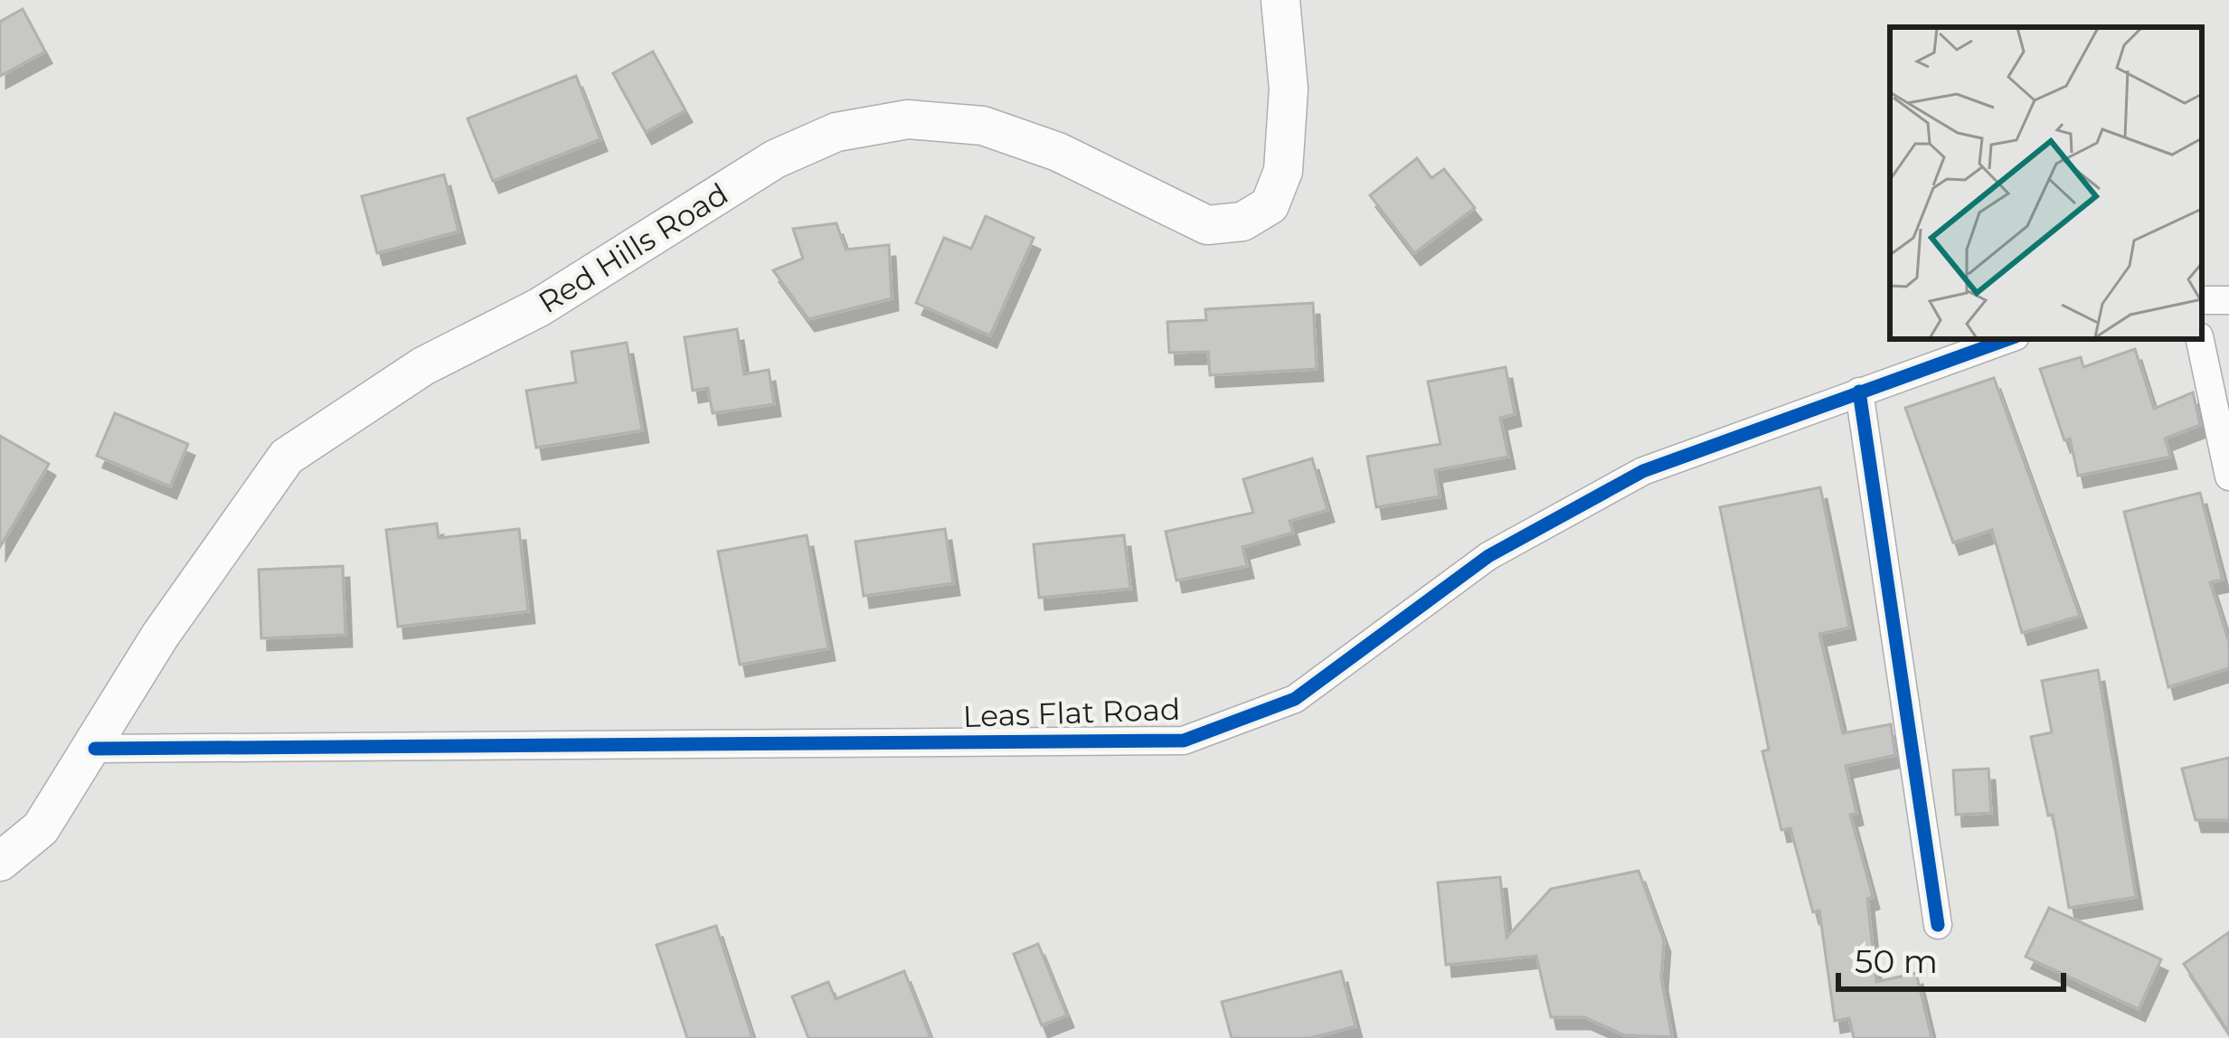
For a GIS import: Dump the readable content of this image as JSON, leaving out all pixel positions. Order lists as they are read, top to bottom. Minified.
{"streets":{"main road":["Red Hills Road"],"street":["Leas Flat Road"]},"crossings":[["Red Hills Road","Leas Flat Road"]],"scale_bar":"50 m"}
